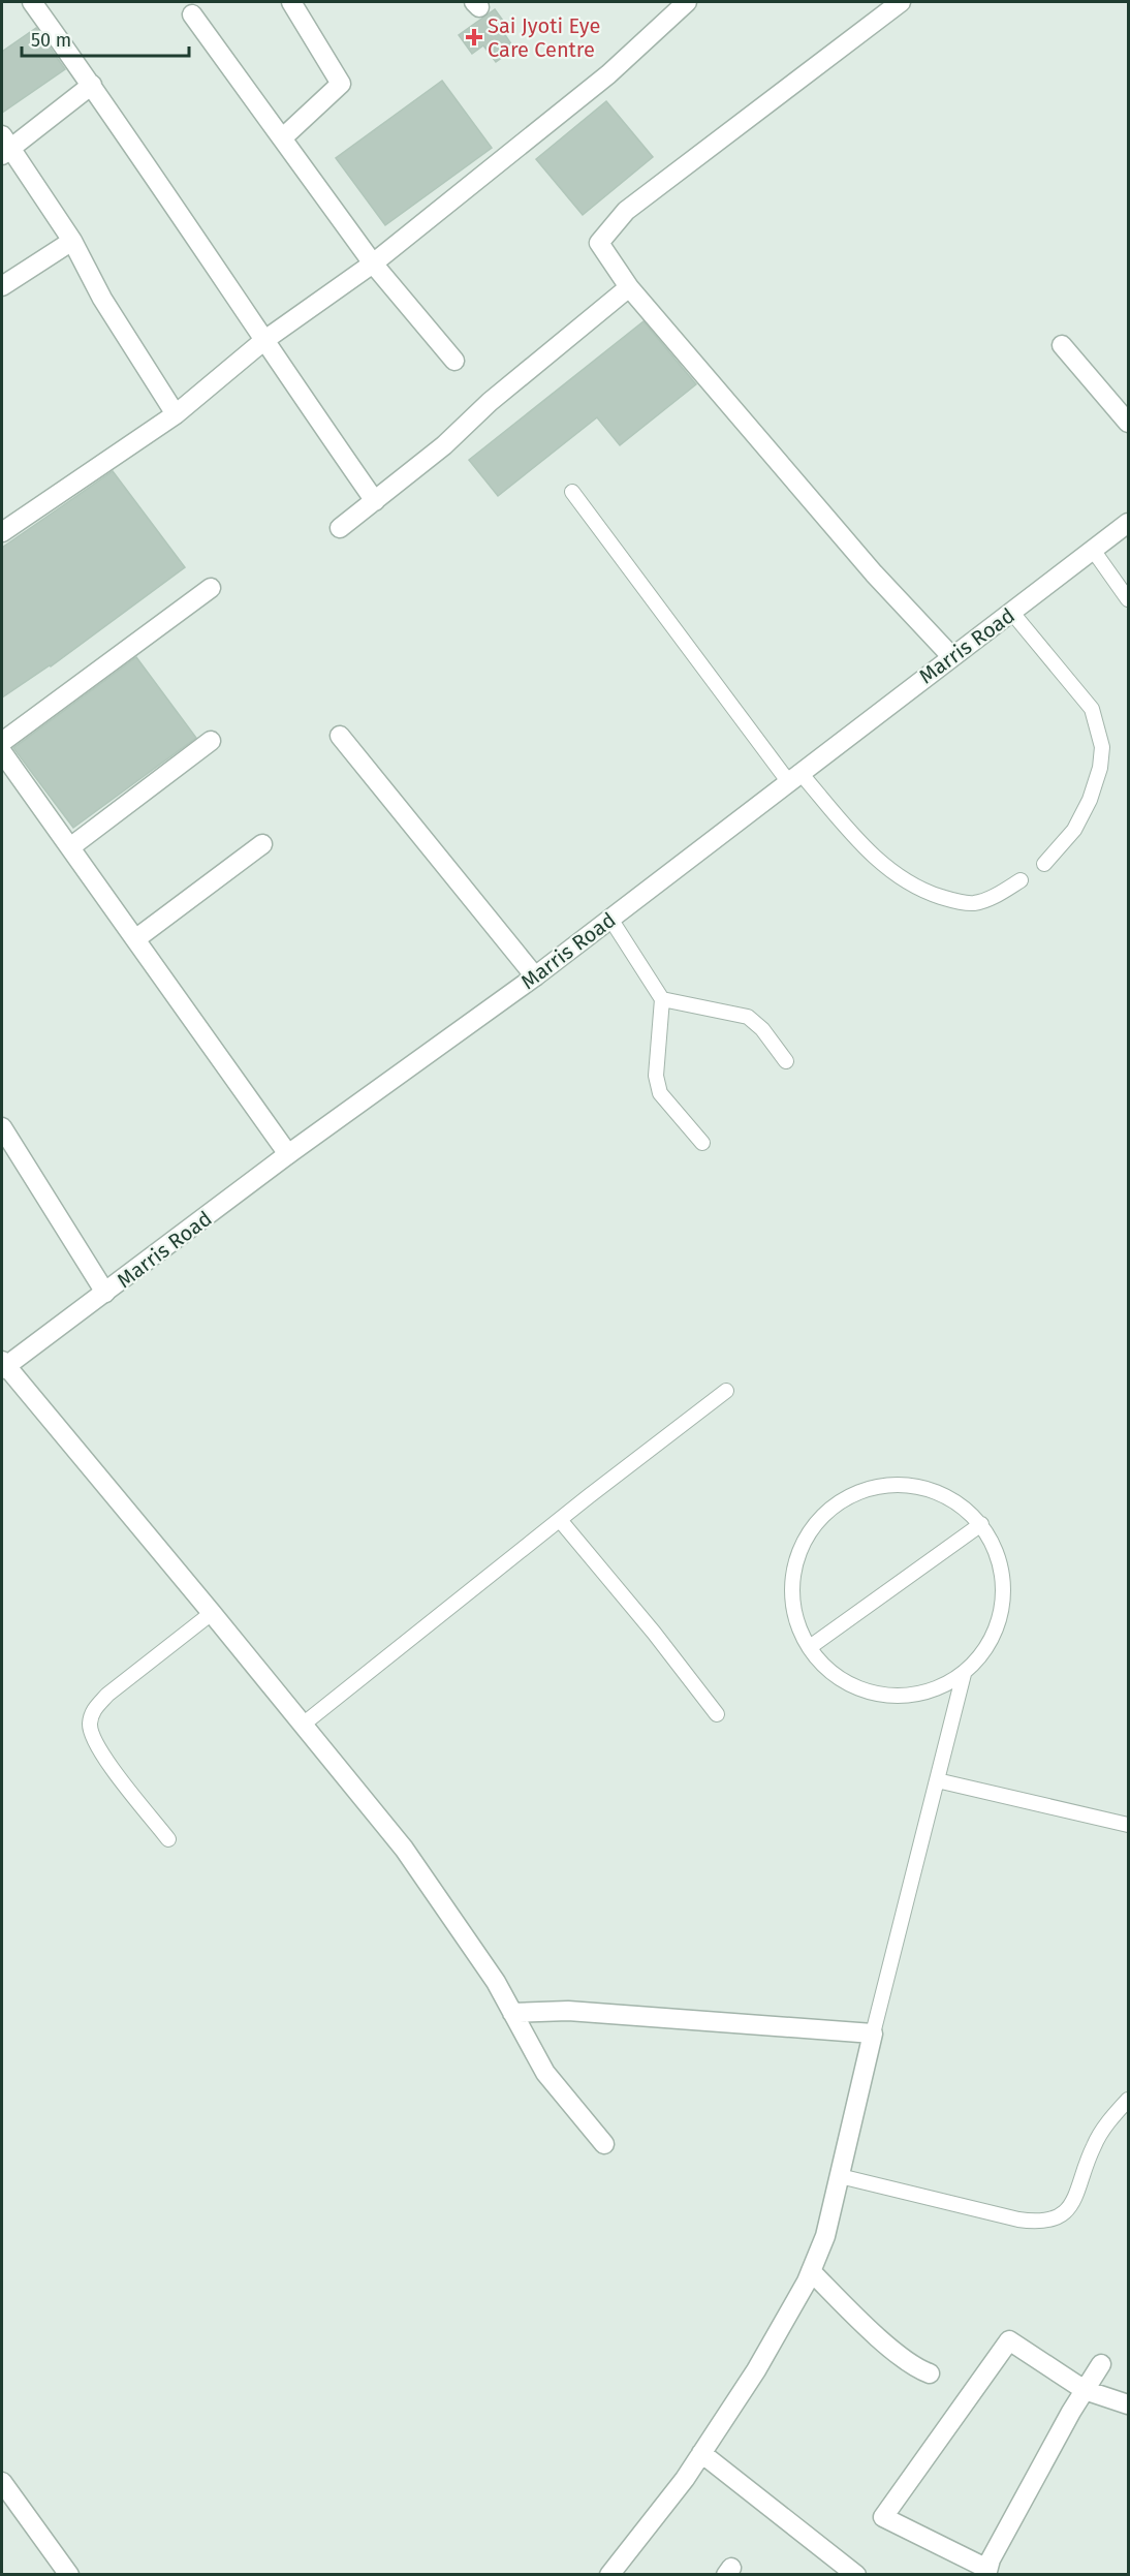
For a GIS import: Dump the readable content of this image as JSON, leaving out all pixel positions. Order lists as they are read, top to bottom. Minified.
{"streets":{"street":["Marris Road"]},"places":{"health":["Sai Jyoti Eye Care Centre"]},"scale_bar":"50 m"}
